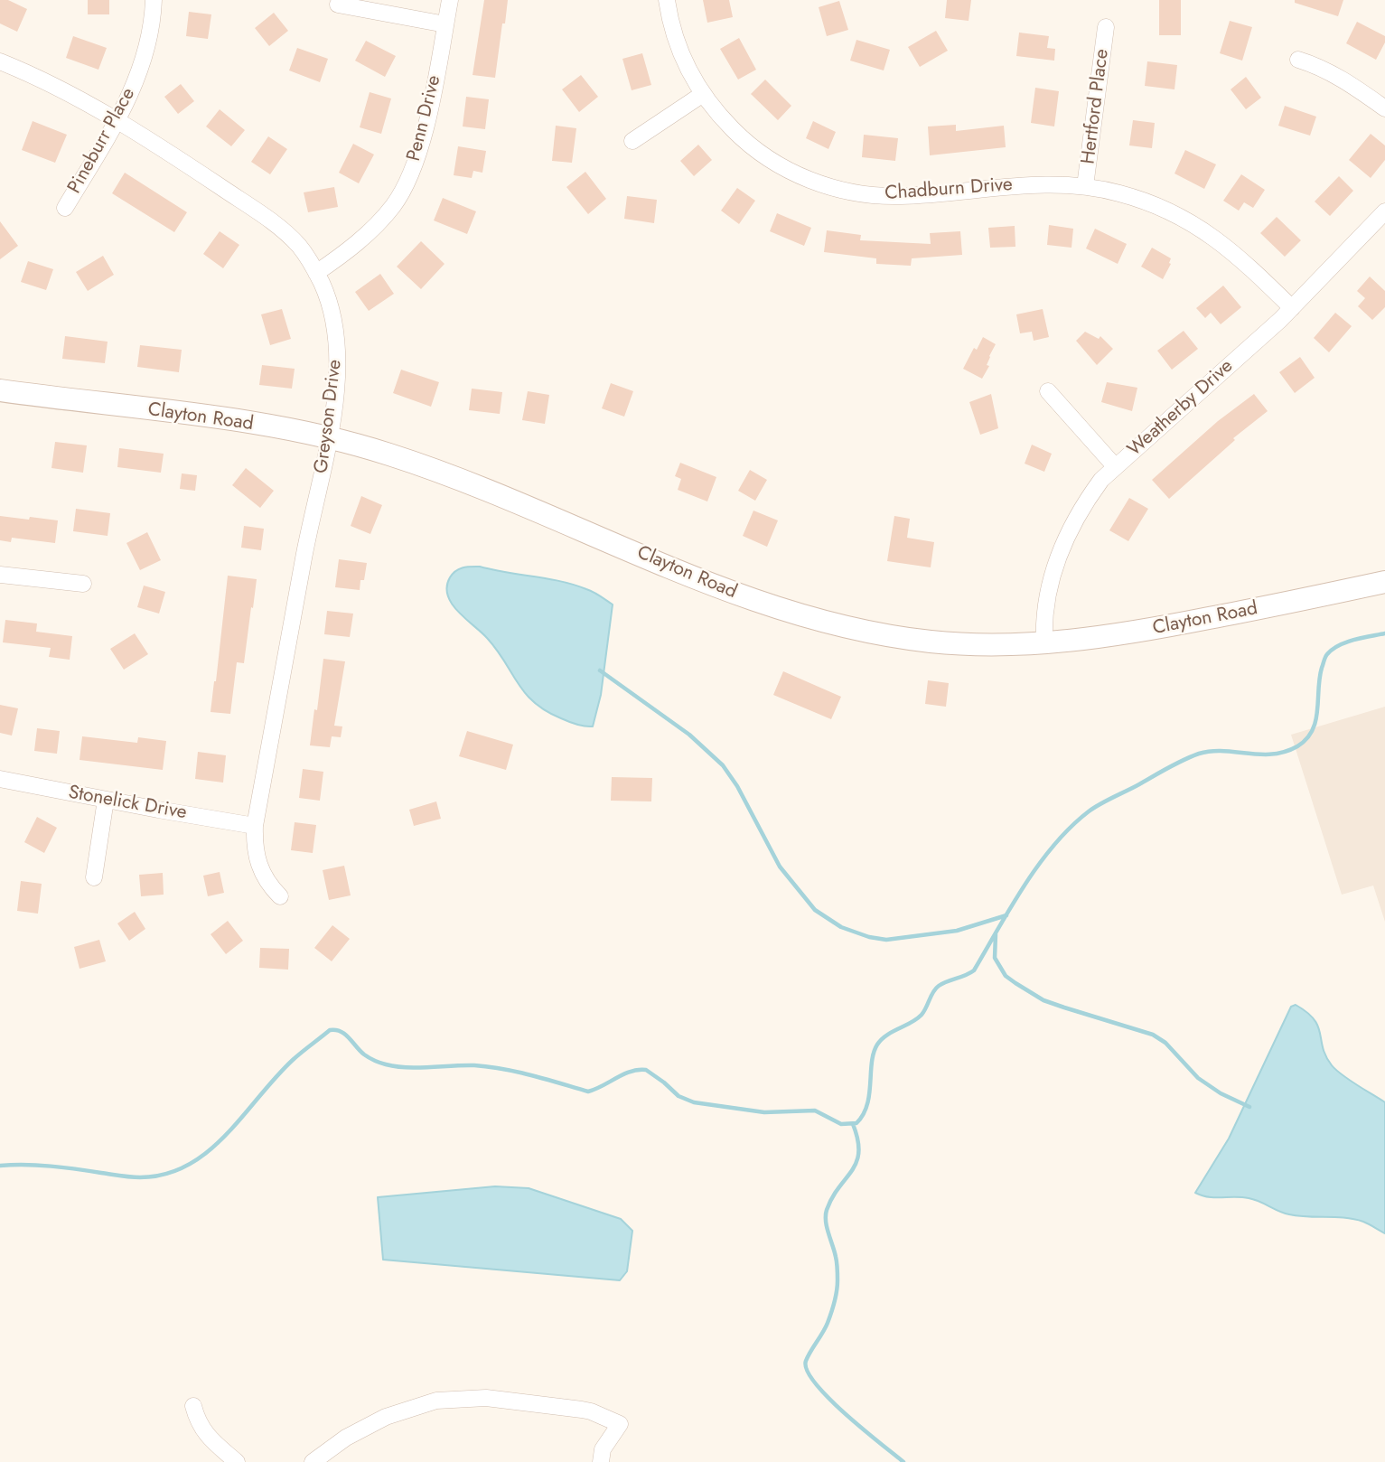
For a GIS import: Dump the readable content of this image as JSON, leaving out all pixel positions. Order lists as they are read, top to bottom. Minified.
{"streets":{"street":["Hertford Place","Penn Drive","Pineburr Place","Chadburn Drive","Weatherby Drive","Greyson Drive","Clayton Road","Stonelick Drive"]},"crossings":[["Hertford Place","Chadburn Drive"],["Penn Drive","Greyson Drive"],["Pineburr Place","Greyson Drive"],["Chadburn Drive","Weatherby Drive"],["Weatherby Drive","Clayton Road"],["Greyson Drive","Clayton Road"],["Greyson Drive","Stonelick Drive"]]}
